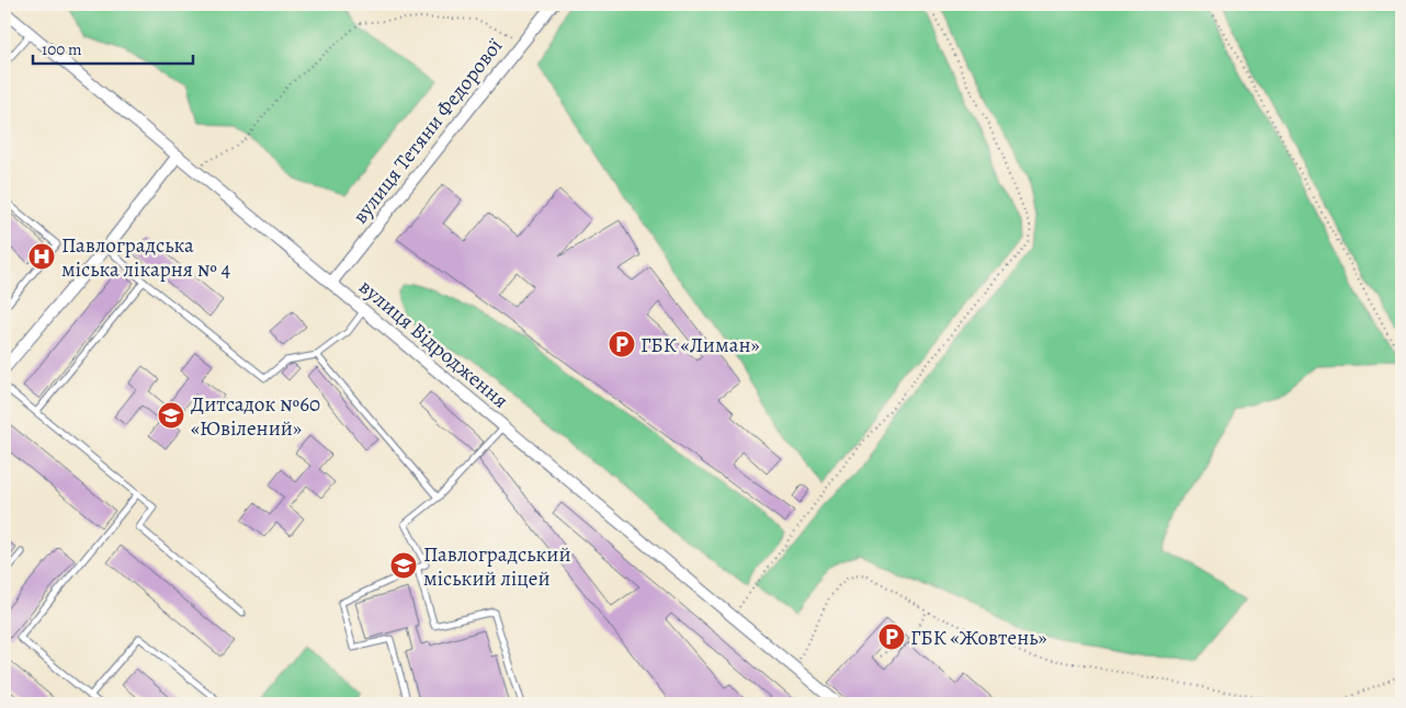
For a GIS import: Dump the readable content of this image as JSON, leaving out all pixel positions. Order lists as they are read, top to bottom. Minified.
{"streets":{"street":["вулиця Тетяни Федорової","вулиця Відродження"]},"crossings":[["вулиця Тетяни Федорової","вулиця Відродження"]],"places":{"hospital":["Павлоградська міська лікарня № 4"],"parking":["ГБК «Лиман»","ГБК «Жовтень»"],"school or university":["Дитсадок №60 «Ювілений»","Павлоградський міський ліцей"]},"scale_bar":"100 m"}
